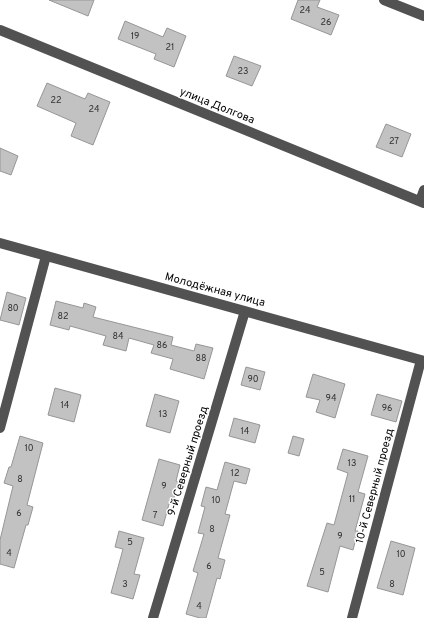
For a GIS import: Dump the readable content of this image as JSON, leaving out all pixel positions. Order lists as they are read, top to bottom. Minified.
{"streets":{"street":["улица Долгова","Молодёжная улица","9-й Северный проезд","10-й Северный проезд"]},"crossings":[["Молодёжная улица","9-й Северный проезд"],["Молодёжная улица","10-й Северный проезд"]],"house_numbers":["24","26","19","21","23","22","24","27","80","82","84","86","88","90","94","14","96","13","14","10","13","12","8","9","11","10","6","7","8","9","5","4","10","6","5","3","8","4"]}
